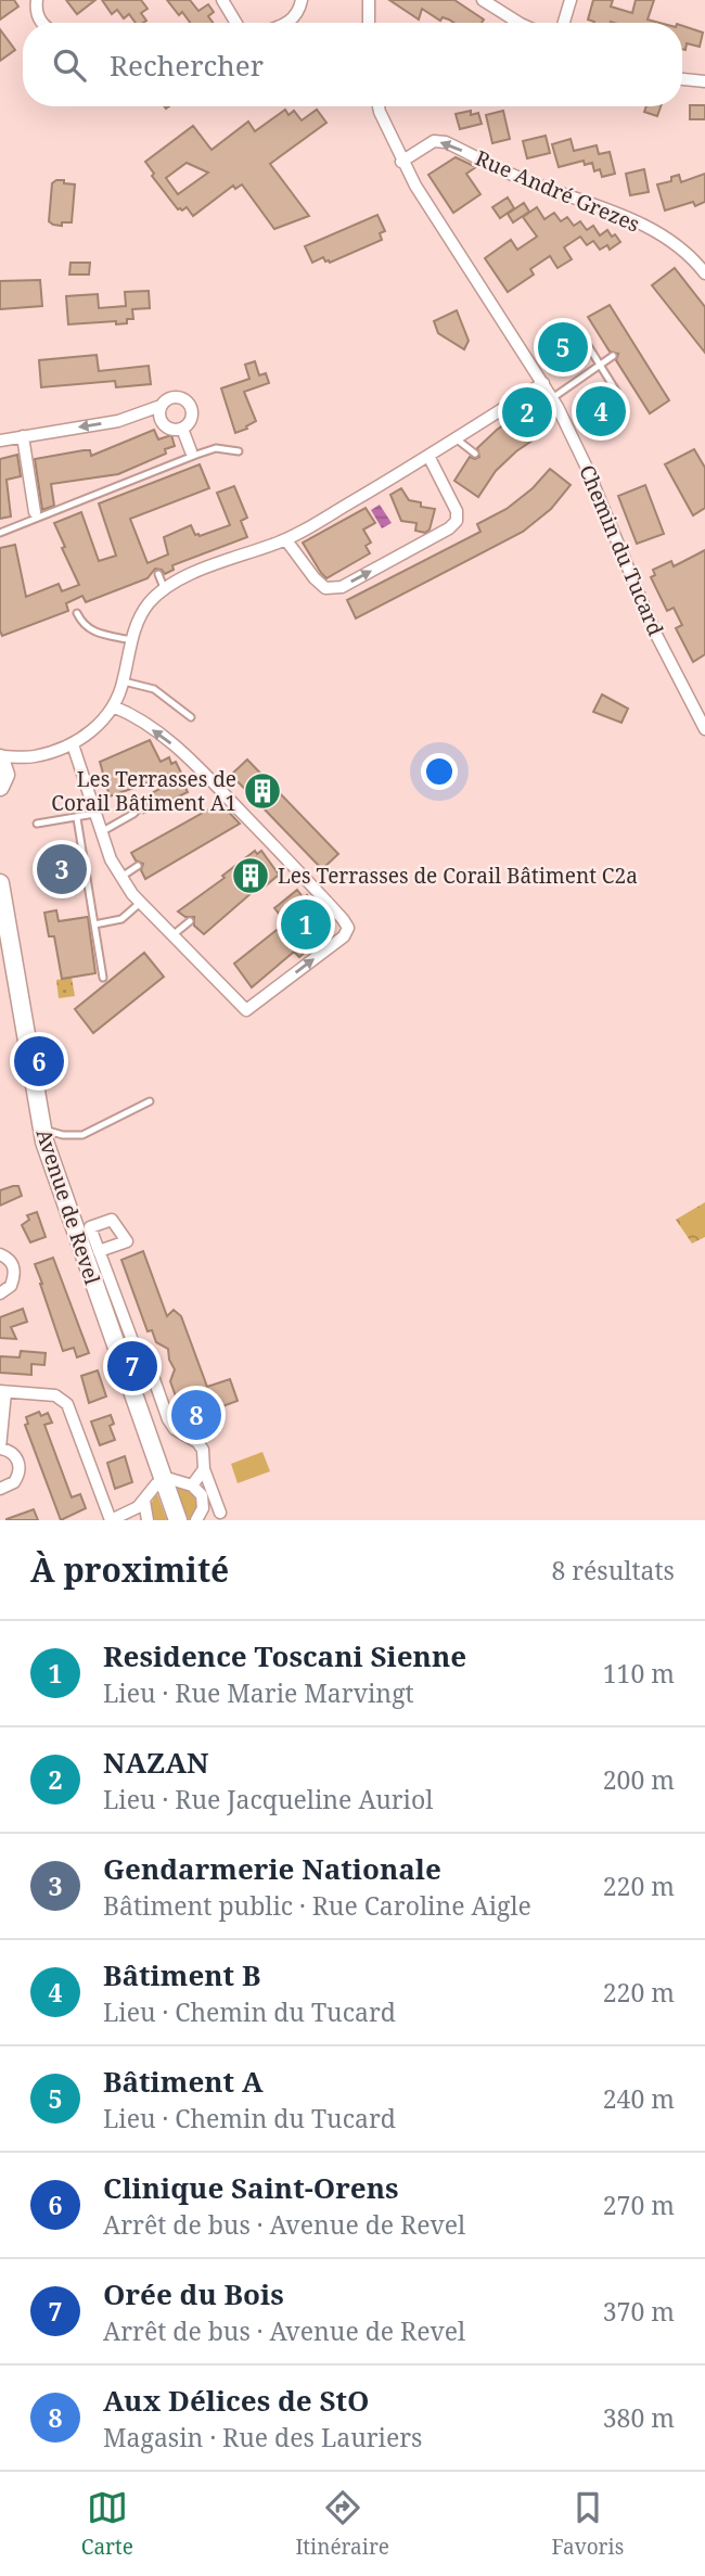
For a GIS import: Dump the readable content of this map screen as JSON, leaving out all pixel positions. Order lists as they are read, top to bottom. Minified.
{"streets":{"main road":["Avenue de Revel"],"street":["Rue André Grezes","Chemin du Tucard"]},"crossings":[["Rue André Grezes","Chemin du Tucard"]],"one_way":["Rue André Grezes"],"places":{"building":["Les Terrasses de Corail Bâtiment A1","Les Terrasses de Corail Bâtiment C2a"]},"page":{"search":"Rechercher","pins":["5","4","2","3","1","6","7","8"],"heading":["À proximité","8 résultats"],"list":[{"mark":"1","name":"Residence Toscani Sienne","note":"Lieu · Rue Marie Marvingt","value":"110 m"},{"mark":"2","name":"NAZAN","note":"Lieu · Rue Jacqueline Auriol","value":"200 m"},{"mark":"3","name":"Gendarmerie Nationale","note":"Bâtiment public · Rue Caroline Aigle","value":"220 m"},{"mark":"4","name":"Bâtiment B","note":"Lieu · Chemin du Tucard","value":"220 m"},{"mark":"5","name":"Bâtiment A","note":"Lieu · Chemin du Tucard","value":"240 m"},{"mark":"6","name":"Clinique Saint-Orens","note":"Arrêt de bus · Avenue de Revel","value":"270 m"},{"mark":"7","name":"Orée du Bois","note":"Arrêt de bus · Avenue de Revel","value":"370 m"},{"mark":"8","name":"Aux Délices de StO","note":"Magasin · Rue des Lauriers","value":"380 m"}],"nav":["Carte","Itinéraire","Favoris"]}}
